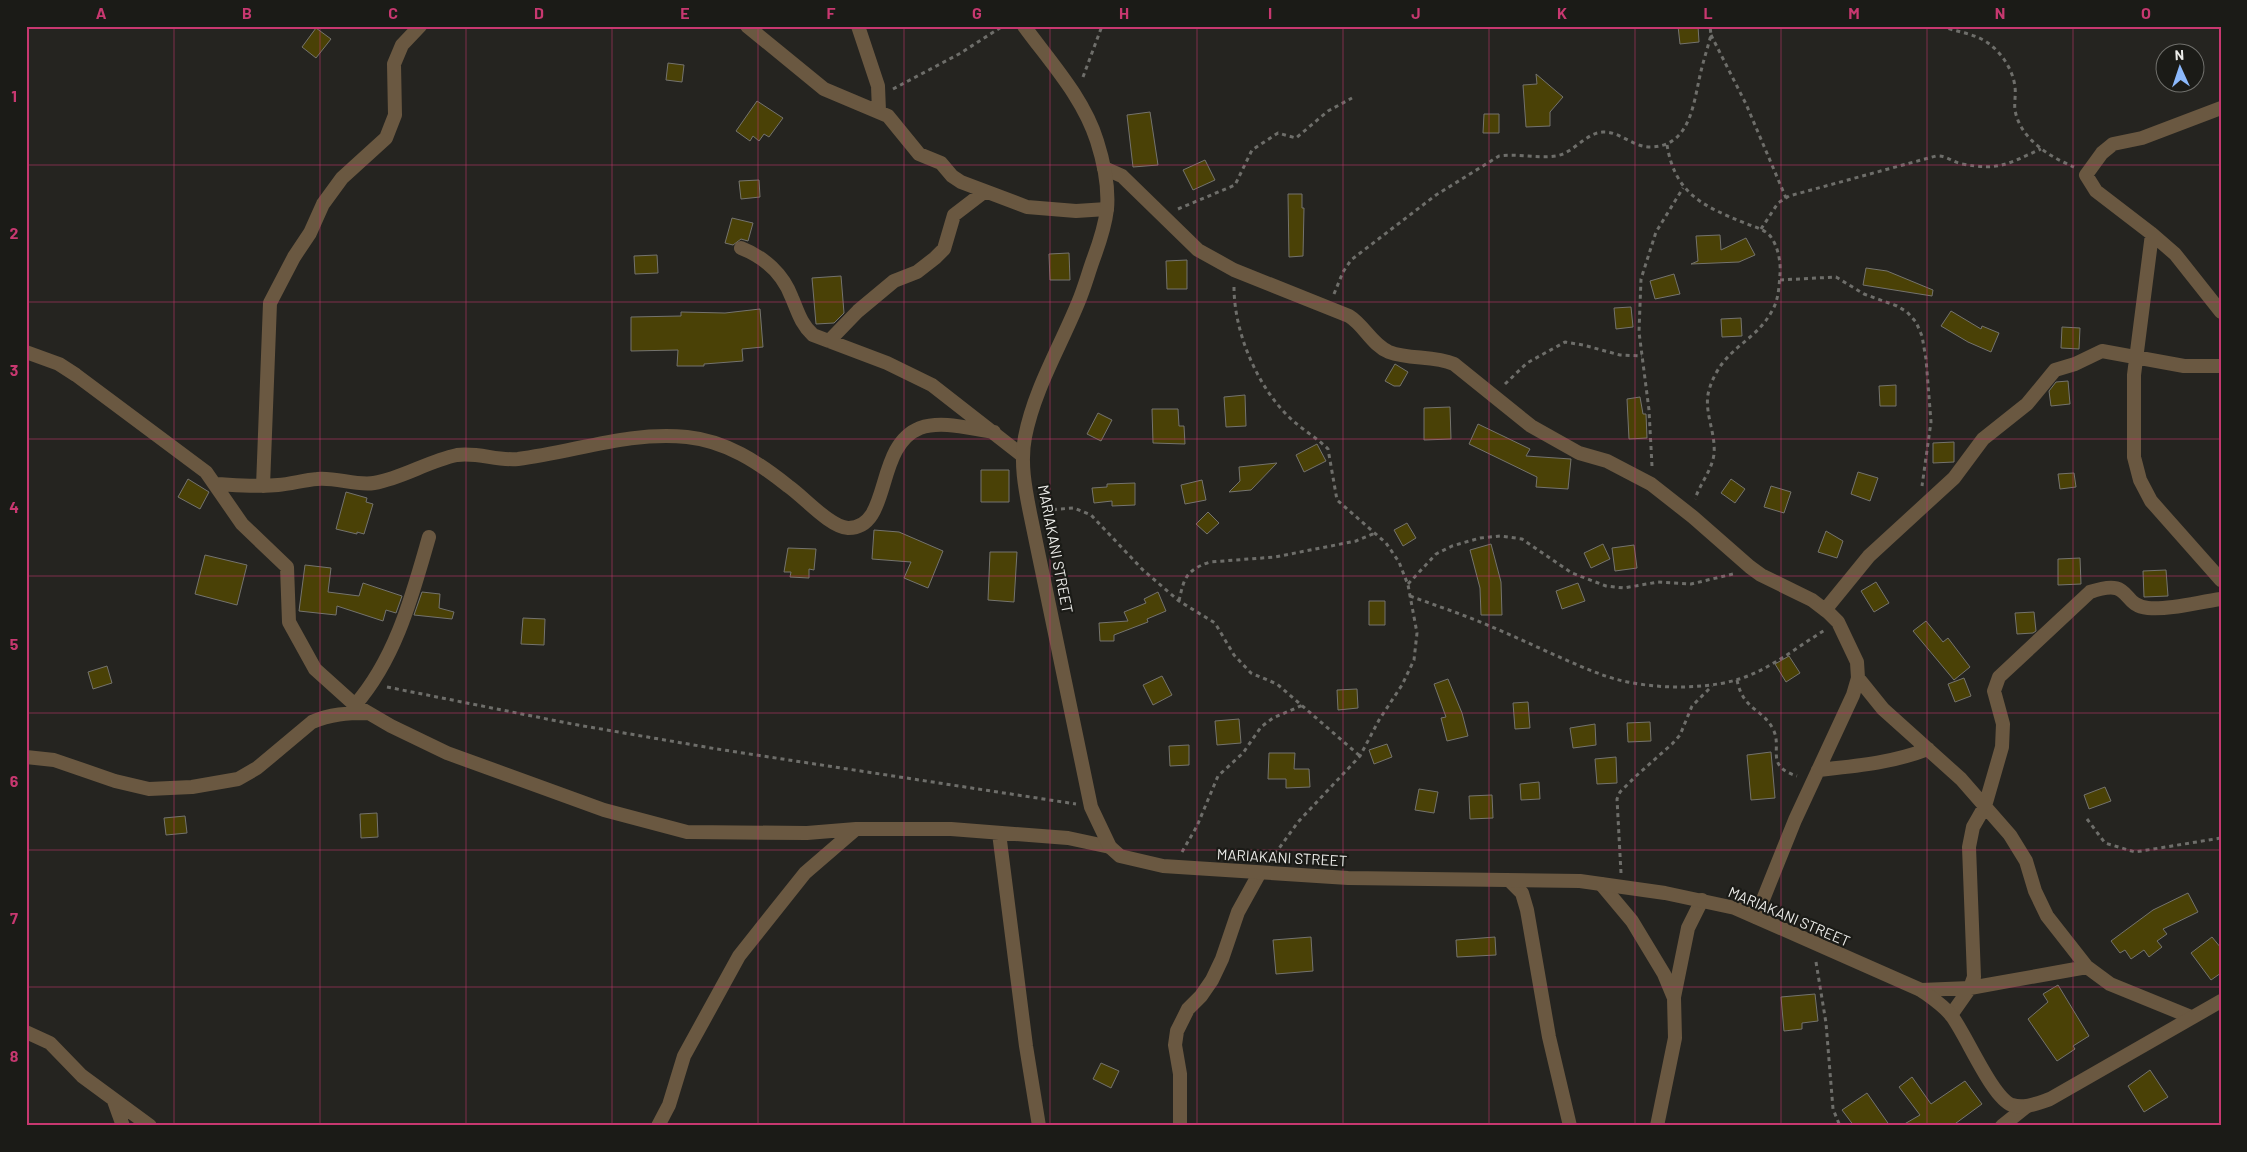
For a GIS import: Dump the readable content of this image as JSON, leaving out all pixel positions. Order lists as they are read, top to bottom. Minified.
{"streets":{"street":["MARIAKANI STREET"]},"north":"top","grid":{"columns":["A","B","C","D","E","F","G","H","I","J","K","L","M","N","O"],"rows":["1","2","3","4","5","6","7","8"]}}
